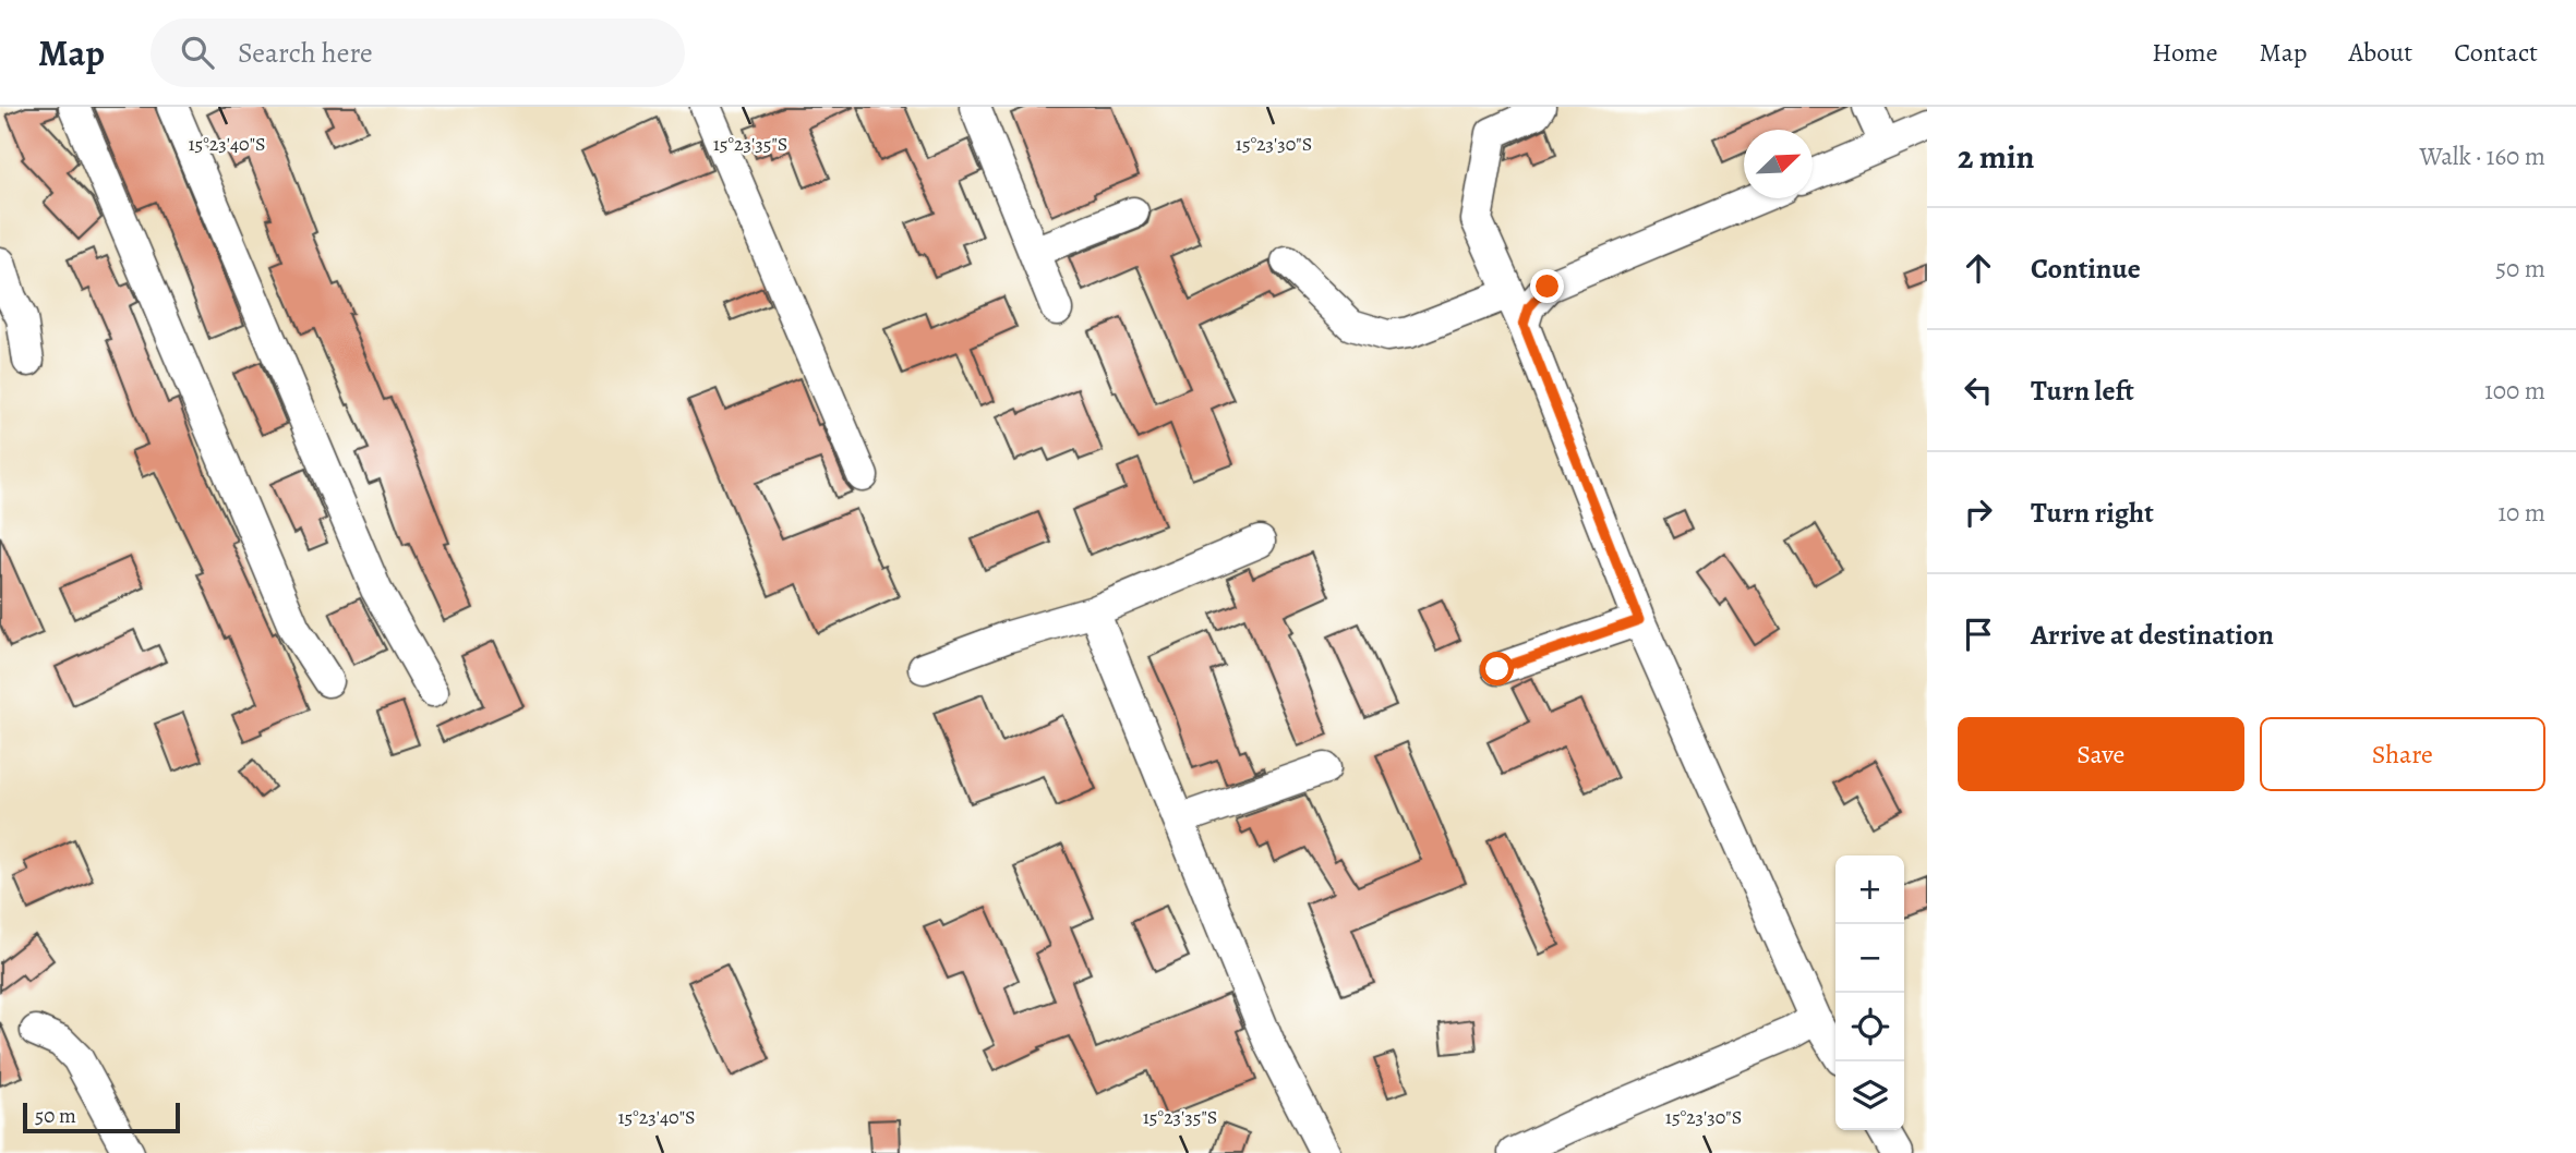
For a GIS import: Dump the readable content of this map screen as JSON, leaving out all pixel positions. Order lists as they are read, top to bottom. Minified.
{"scale_bar":"50 m","north":"top right","page":{"header":"Map","search":"Search here","nav":["Home","Map","About","Contact"],"heading":["2 min","Walk · 160 m"],"list":[["Continue","50 m"],["Turn left","100 m"],["Turn right","10 m"],"Arrive at destination"],"buttons":["Save","Share"],"map_buttons":["+","−"],"scale":"50 m"},"coordinates":["15°23'40\"S","15°23'35\"S","15°23'30\"S"]}
